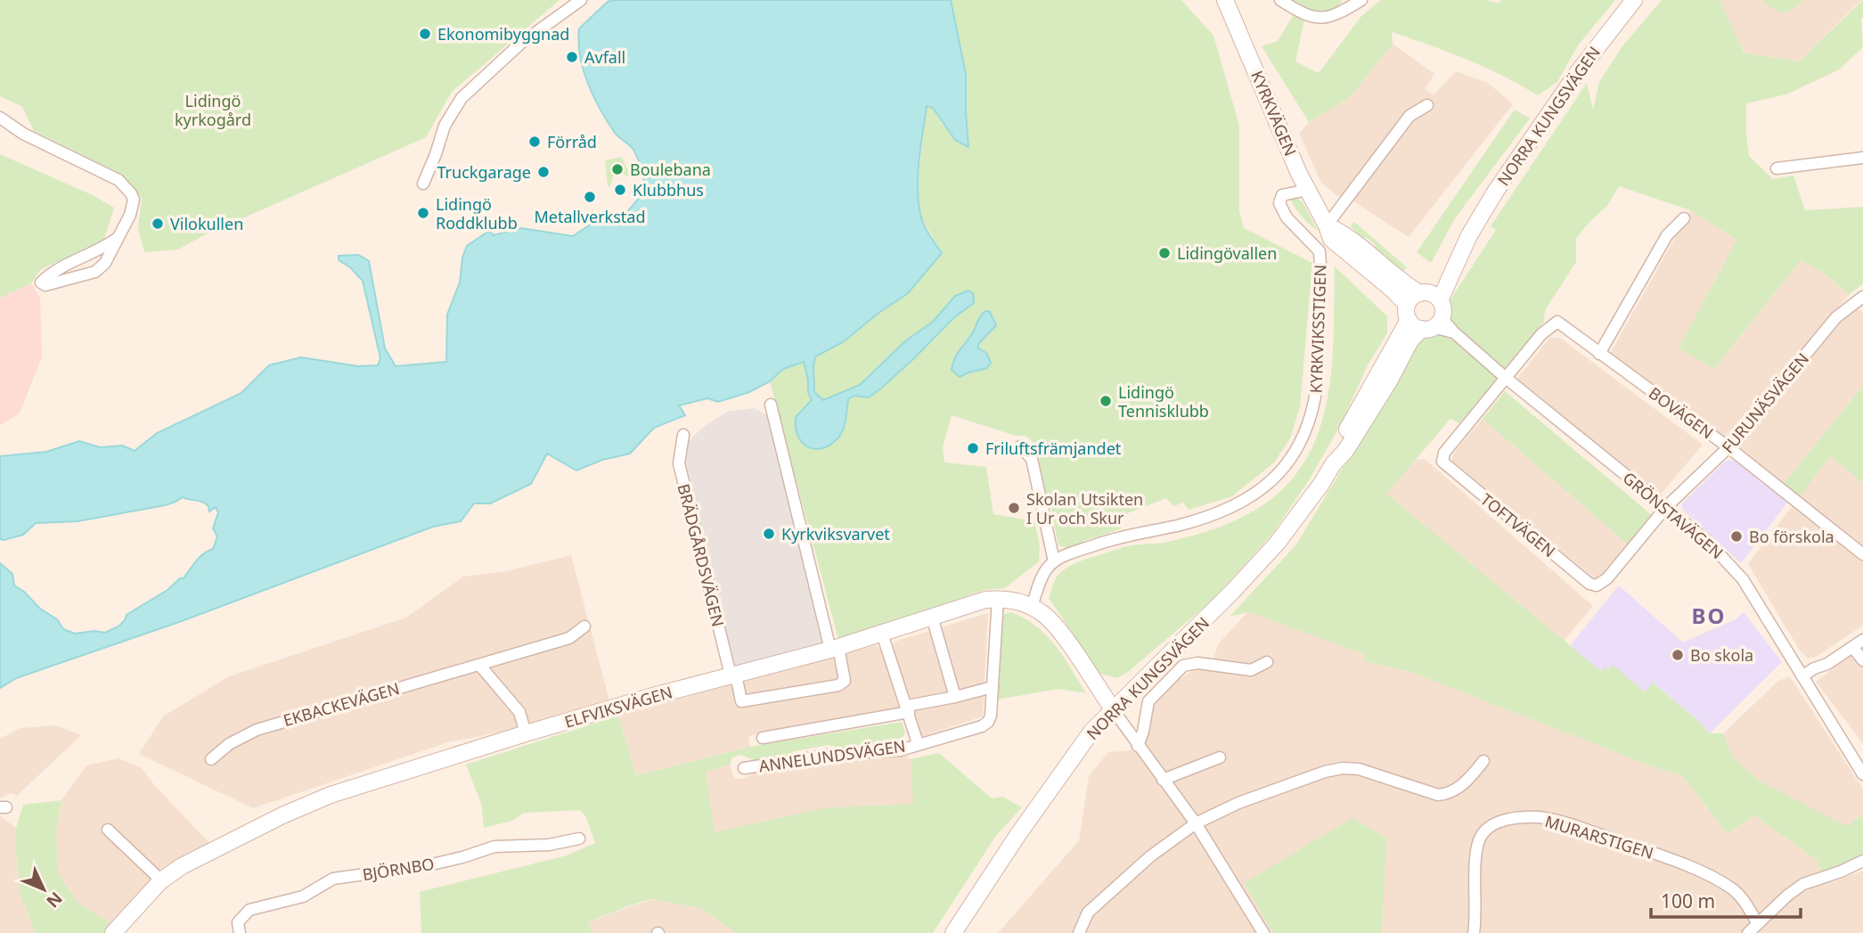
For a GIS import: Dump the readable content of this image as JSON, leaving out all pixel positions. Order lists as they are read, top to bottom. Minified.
{"streets":{"street":["KYRKVÄGEN","NORRA KUNGSVÄGEN","KYRKVIKSSTIGEN","FURUNÄSVÄGEN","BOVÄGEN","GRÖNSTAVÄGEN","TOFTVÄGEN","BRÄDGÅRDSVÄGEN","EKBACKEVÄGEN","ELFVIKSVÄGEN","ANNELUNDSVÄGEN","MURARSTIGEN","BJÖRNBO"]},"crossings":[["KYRKVÄGEN","NORRA KUNGSVÄGEN"],["KYRKVÄGEN","KYRKVIKSSTIGEN"],["KYRKVÄGEN","GRÖNSTAVÄGEN"],["NORRA KUNGSVÄGEN","GRÖNSTAVÄGEN"],["NORRA KUNGSVÄGEN","ELFVIKSVÄGEN"],["FURUNÄSVÄGEN","BOVÄGEN"],["FURUNÄSVÄGEN","GRÖNSTAVÄGEN"],["FURUNÄSVÄGEN","TOFTVÄGEN"],["BOVÄGEN","GRÖNSTAVÄGEN"],["BOVÄGEN","TOFTVÄGEN"],["GRÖNSTAVÄGEN","TOFTVÄGEN"],["BRÄDGÅRDSVÄGEN","ELFVIKSVÄGEN"],["ELFVIKSVÄGEN","ANNELUNDSVÄGEN"]],"districts":["BO"],"parks":["Lidingö kyrkogård"],"places":["Ekonomibyggnad","Avfall","Förråd","Boulebana","Truckgarage","Klubbhus","Metallverkstad","Lidingö Roddklubb","Vilokullen","Lidingövallen","Lidingö Tennisklubb","Friluftsfrämjandet","Skolan Utsikten I Ur och Skur","Kyrkviksvarvet","Bo förskola","Bo skola"],"scale_bar":"100 m","north":"bottom right"}
